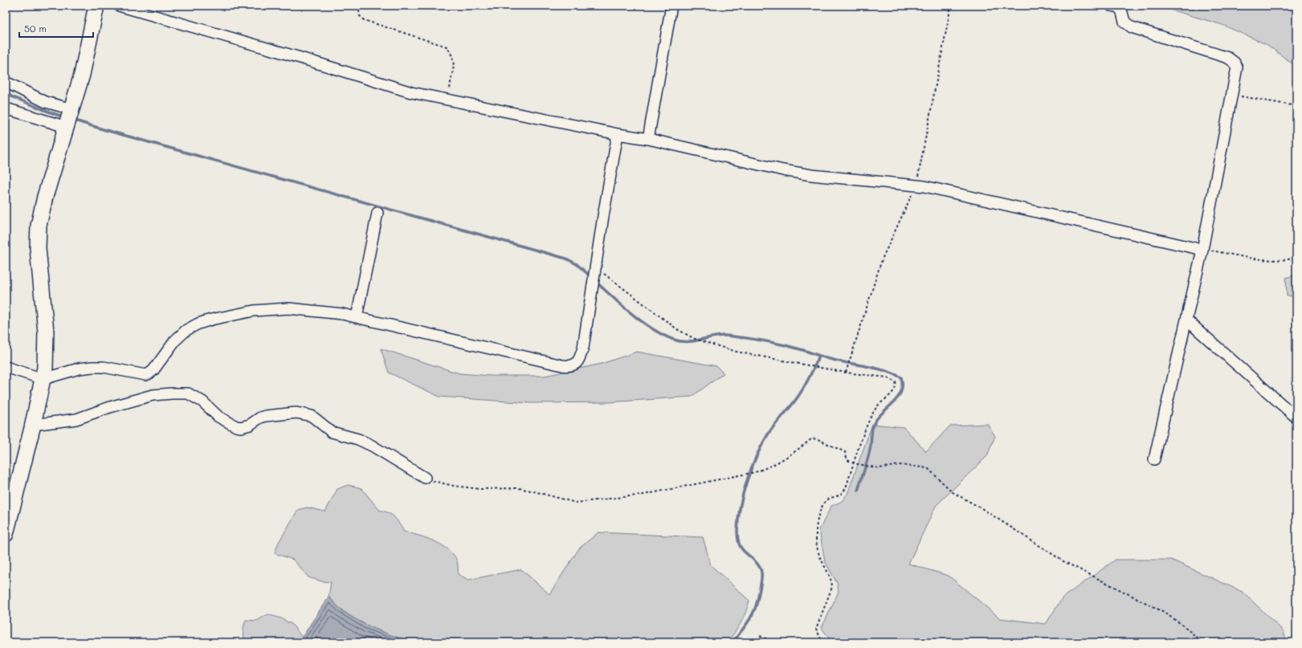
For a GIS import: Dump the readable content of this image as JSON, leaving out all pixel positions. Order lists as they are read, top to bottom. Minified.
{"scale_bar":"50 m"}
